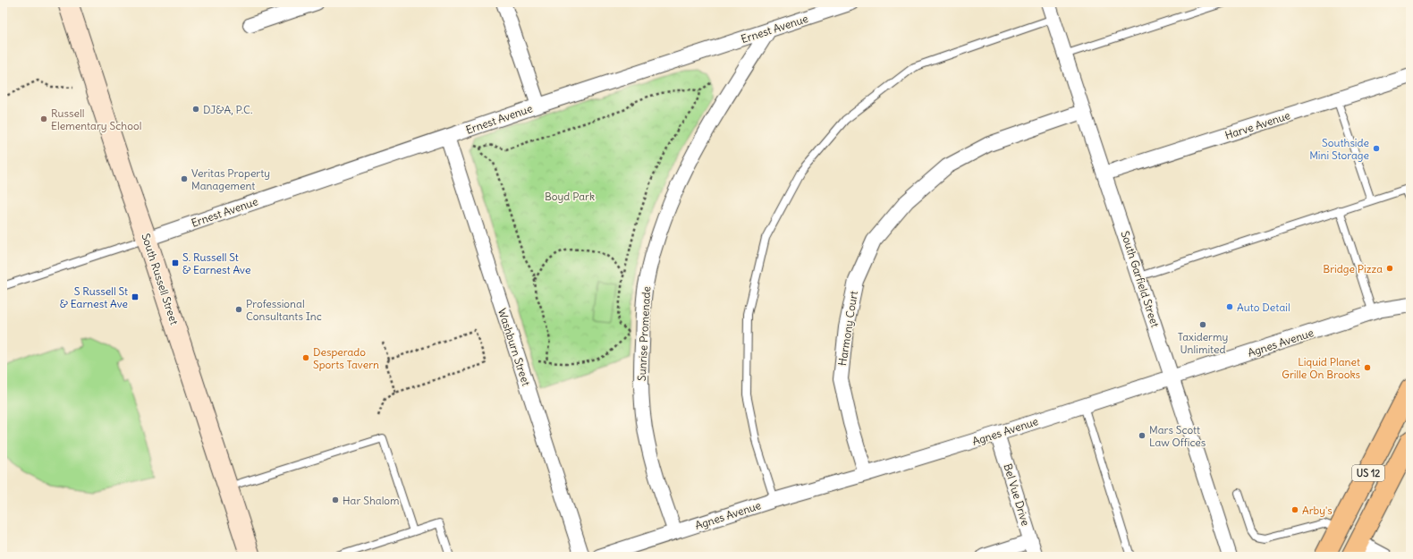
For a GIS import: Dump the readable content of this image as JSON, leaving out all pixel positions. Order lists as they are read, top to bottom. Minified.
{"streets":{"highway":["US 12"],"main road":["South Russell Street"],"street":["Ernest Avenue","Harve Avenue","South Garfield Street","Harmony Court","Sunrise Promenade","Agnes Avenue","Washburn Street","Bel Vue Drive"]},"crossings":[["Ernest Avenue","South Russell Street"],["Ernest Avenue","Sunrise Promenade"],["Ernest Avenue","Washburn Street"],["Harve Avenue","South Garfield Street"],["South Garfield Street","Harmony Court"],["South Garfield Street","Agnes Avenue"],["Harmony Court","Agnes Avenue"],["Sunrise Promenade","Agnes Avenue"],["Agnes Avenue","Bel Vue Drive"]],"parks":["Boyd Park"],"places":{"other":["DJ&A, P.C.","Russell Elementary School","Southside Mini Storage","Veritas Property Management","Bridge Pizza","Auto Detail","Professional Consultants Inc","Taxidermy Unlimited","Desperado Sports Tavern","Liquid Planet Grille On Brooks","Mars Scott Law Offices","Har Shalom","Arby's"],"transit":["S. Russell St & Earnest Ave","S Russell St & Earnest Ave"]}}
